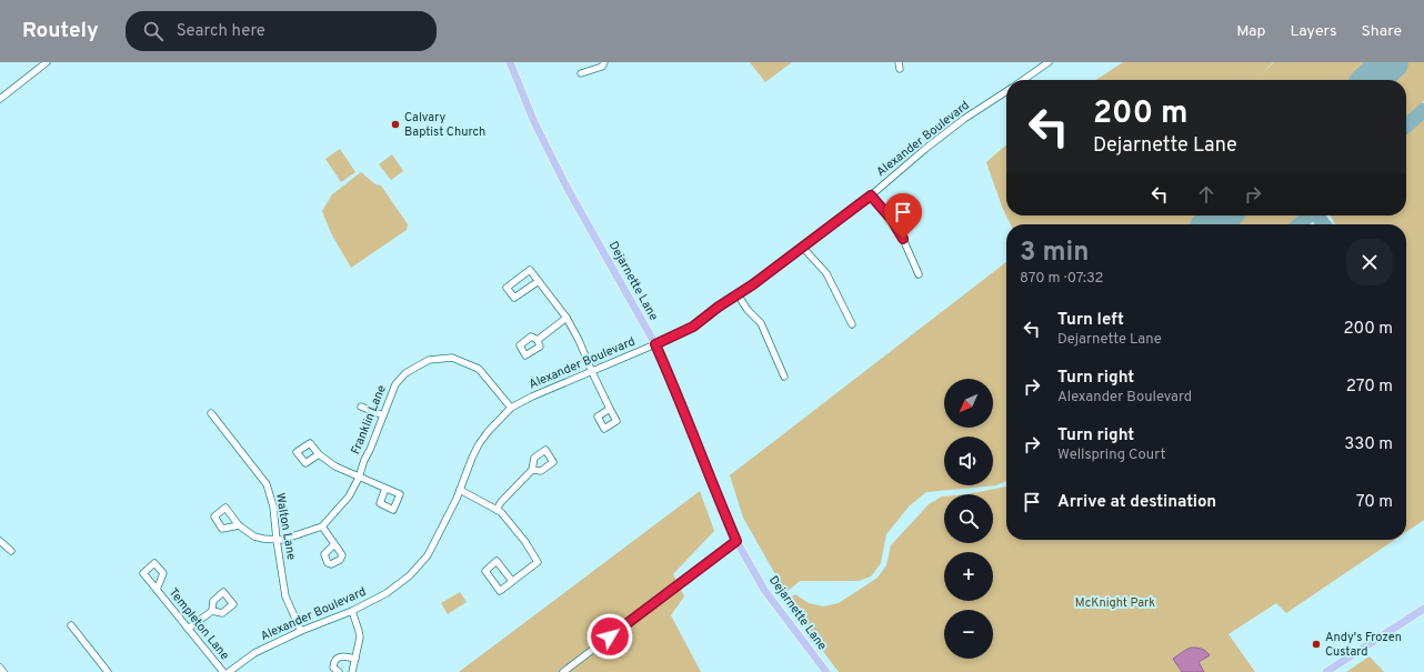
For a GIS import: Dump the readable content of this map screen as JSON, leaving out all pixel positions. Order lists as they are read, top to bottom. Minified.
{"streets":{"main road":["Dejarnette Lane"],"street":["Alexander Boulevard","Franklin Lane","Walton Lane","Templeton Lane"]},"crossings":[["Alexander Boulevard","Dejarnette Lane"],["Alexander Boulevard","Franklin Lane"],["Alexander Boulevard","Walton Lane"],["Franklin Lane","Walton Lane"]],"parks":["McKnight Park"],"places":["Calvary Baptist Church","Andy's Frozen Custard"],"north":"bottom left","page":{"header":"Routely","search":"Search here","nav":["Map","Layers","Share"],"turn":["200 m","Dejarnette Lane"],"heading":["3 min","870 m · 07:32"],"list":[{"name":"Turn left","note":"Dejarnette Lane","value":"200 m"},{"name":"Turn right","note":"Alexander Boulevard","value":"270 m"},{"name":"Turn right","note":"Wellspring Court","value":"330 m"},{"name":"Arrive at destination","value":"70 m"}],"map_buttons":["+","−"]}}
